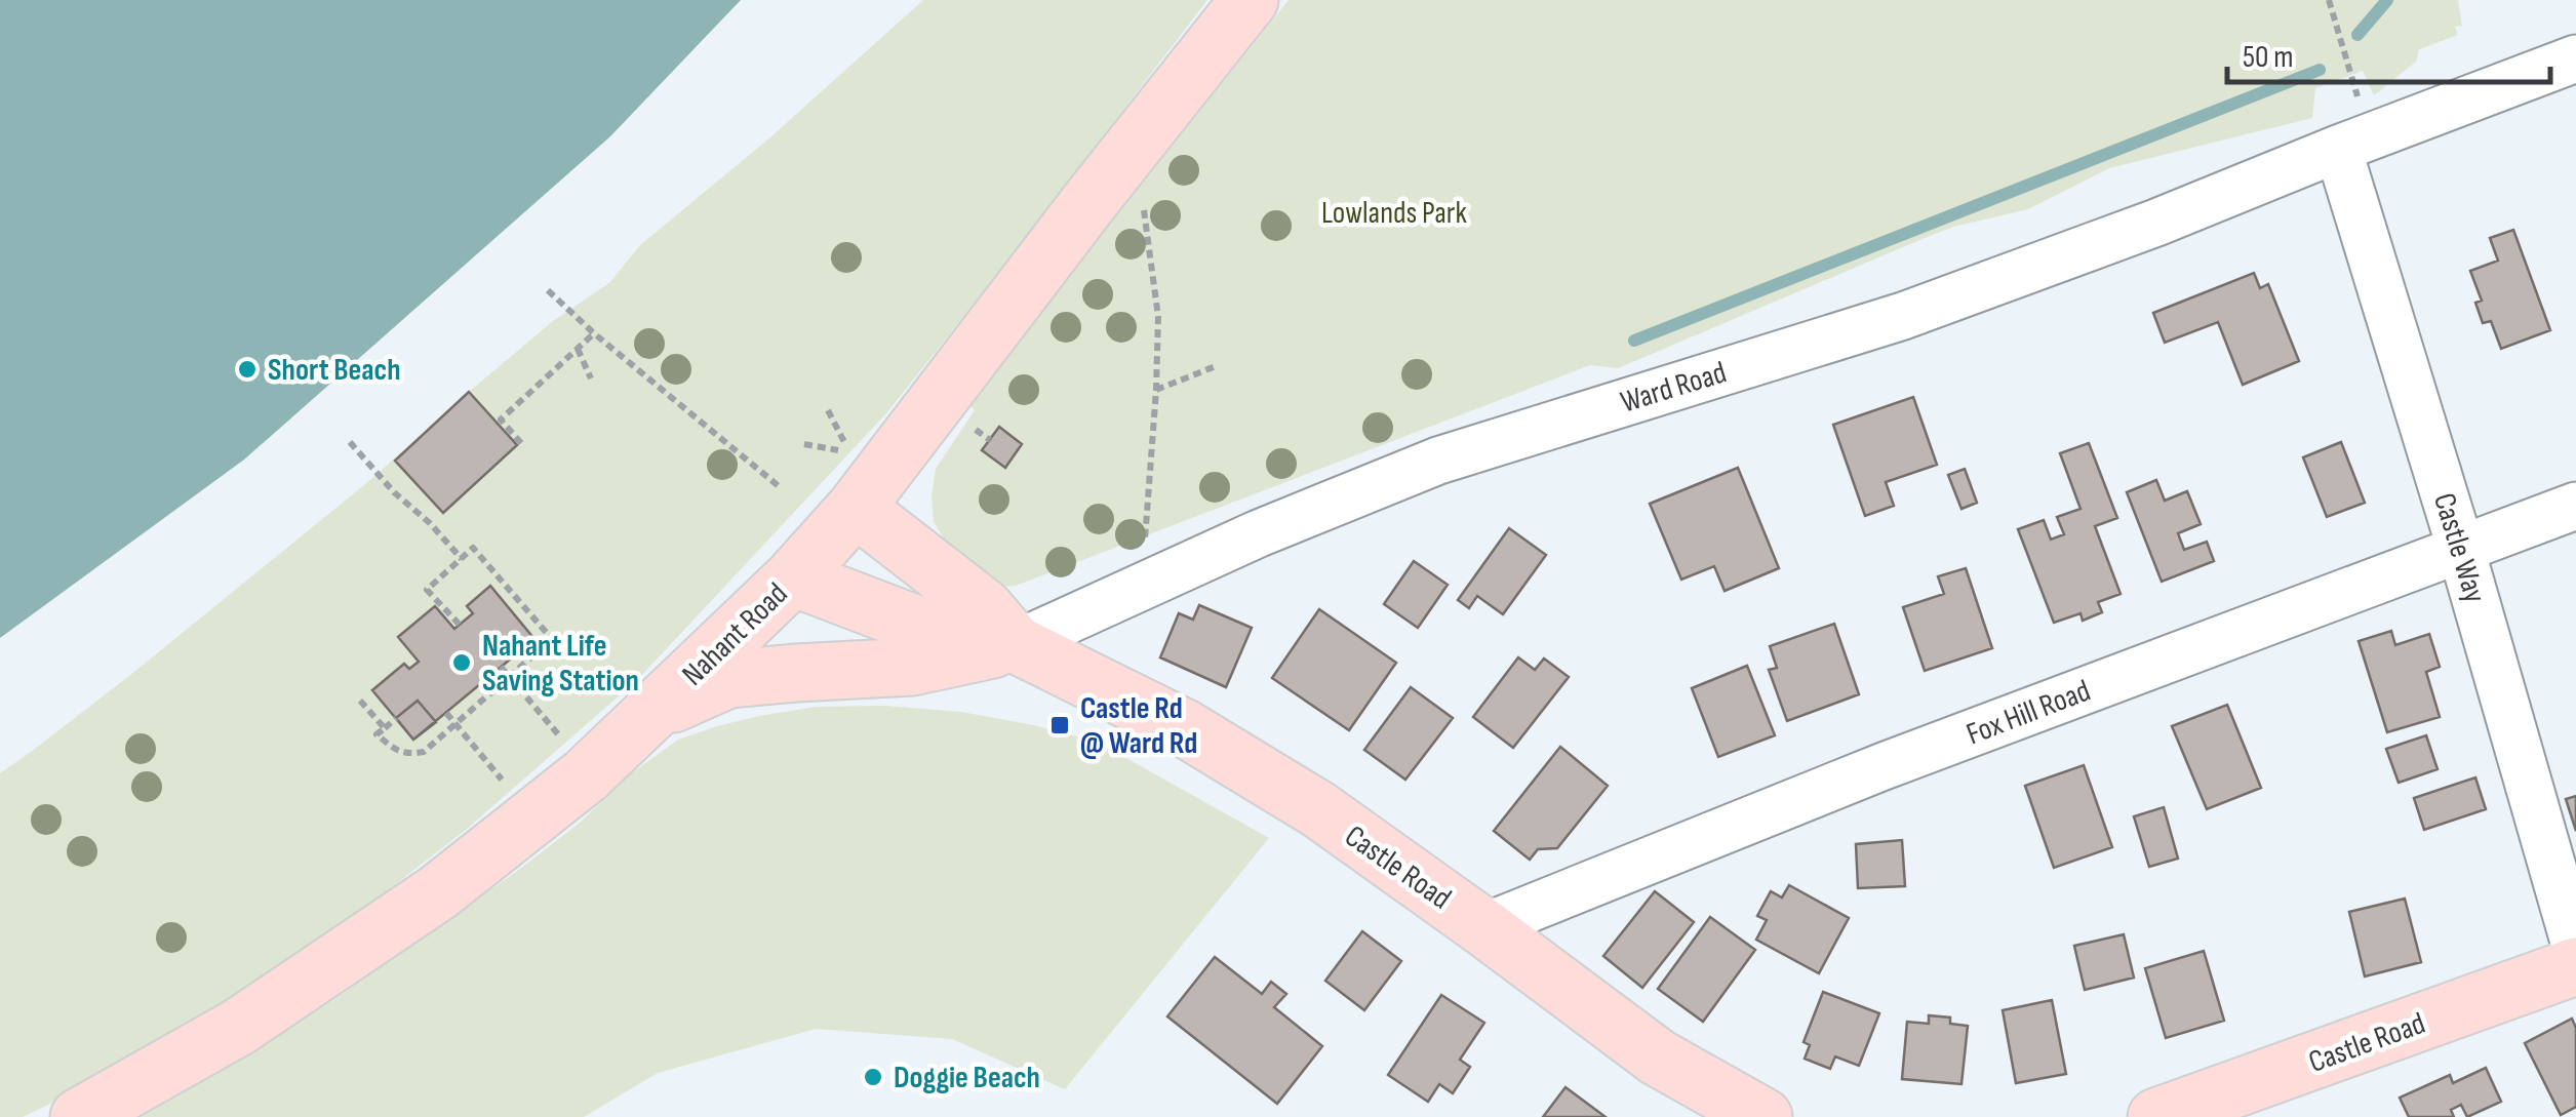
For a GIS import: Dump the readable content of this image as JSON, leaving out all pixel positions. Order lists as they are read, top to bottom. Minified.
{"streets":{"main road":["Nahant Road","Castle Road"],"street":["Ward Road","Castle Way","Fox Hill Road"]},"crossings":[["Ward Road","Castle Way"],["Ward Road","Castle Road"],["Castle Way","Fox Hill Road"],["Nahant Road","Castle Road"],["Fox Hill Road","Castle Road"]],"parks":["Lowlands Park"],"places":{"other":["Short Beach","Nahant Life Saving Station","Doggie Beach"],"transit":["Castle Rd @ Ward Rd"]},"scale_bar":"50 m"}
